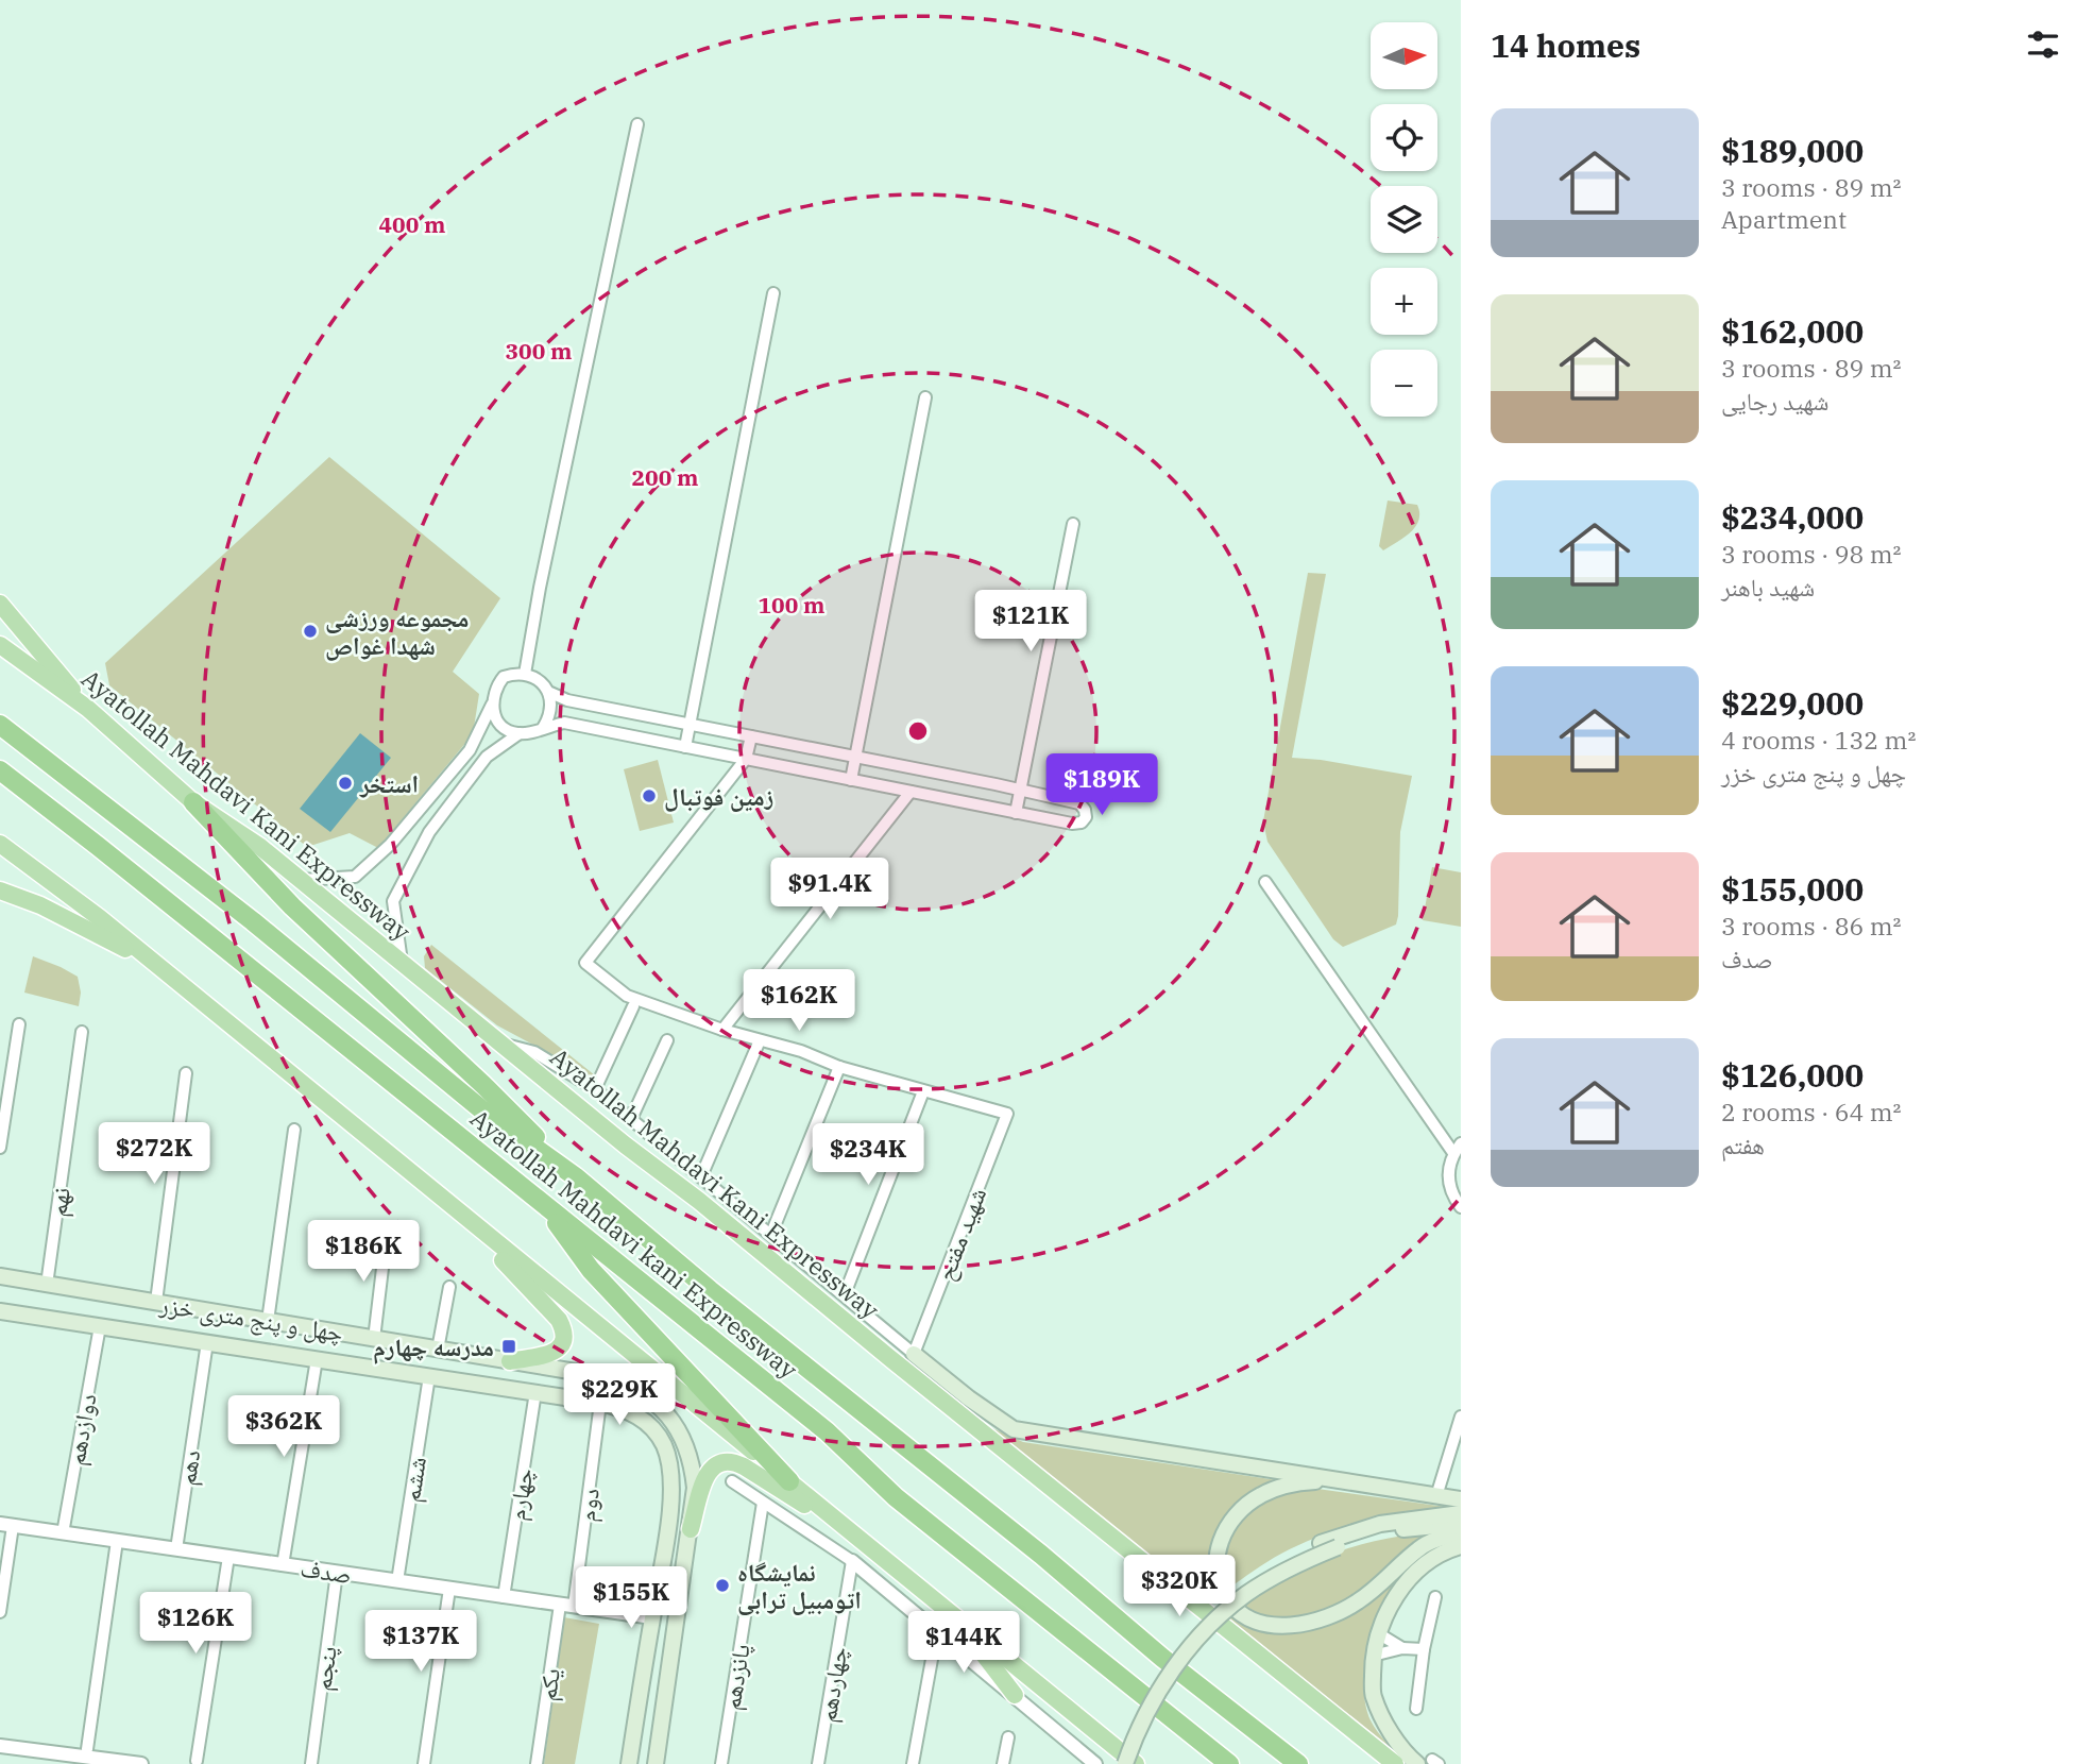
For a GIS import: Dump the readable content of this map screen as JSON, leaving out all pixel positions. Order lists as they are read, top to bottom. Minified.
{"streets":{"highway":["Ayatollah Mahdavi Kani Expressway","Ayatollah Mahdavi kani Expressway"],"main road":["چهل و پنج متری خزر"],"street":["نهم","شهید مفتح","دوازدهم","دهم","ششم","چهارم","دوم","صدف","پنجم","پانزدهم","یکم","چهاردهم"]},"crossings":[["نهم","چهل و پنج متری خزر"],["چهل و پنج متری خزر","دوازدهم"],["چهل و پنج متری خزر","دهم"],["چهل و پنج متری خزر","ششم"],["چهل و پنج متری خزر","چهارم"],["چهل و پنج متری خزر","دوم"],["دوازدهم","صدف"],["دهم","صدف"],["ششم","صدف"],["چهارم","صدف"],["دوم","صدف"],["صدف","پنجم"],["صدف","یکم"]],"places":{"other":["مجموعه ورزشی شهدا غواص","استخر","زمین فوتبال","نمایشگاه اتومبیل ترابی"],"transit":["مدرسه چهارم"]},"north":"right","page":{"heading":"14 homes","map_buttons":["+","−"],"list":[{"name":"$189,000","note":"3 rooms · 89 m² · Apartment"},{"name":"$162,000","note":"3 rooms · 89 m² · شهید رجایی"},{"name":"$234,000","note":"3 rooms · 98 m² · شهید باهنر"},{"name":"$229,000","note":"4 rooms · 132 m² · چهل و پنج متری خزر"},{"name":"$155,000","note":"3 rooms · 86 m² · صدف"},{"name":"$126,000","note":"2 rooms · 64 m² · هفتم"}],"price":["$121K","$189K","$91.4K","$162K","$272K","$234K","$186K","$229K","$362K","$320K","$155K","$126K","$137K","$144K"]},"rings":["400 m","300 m","200 m","100 m"]}
